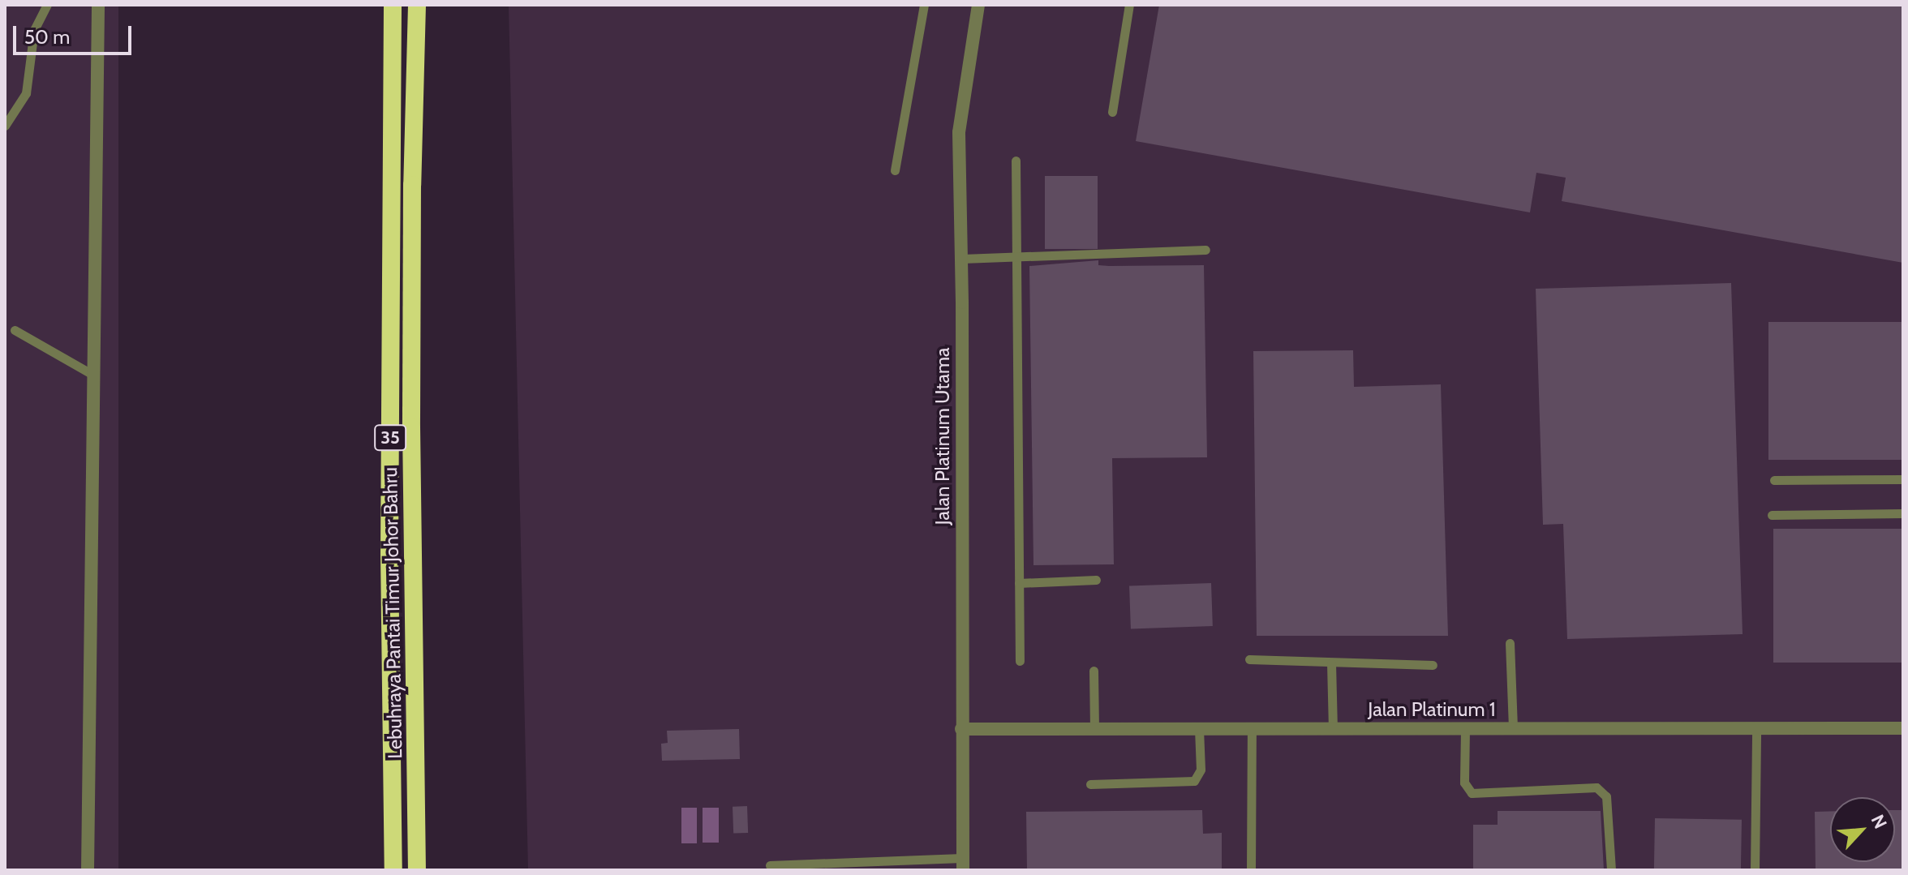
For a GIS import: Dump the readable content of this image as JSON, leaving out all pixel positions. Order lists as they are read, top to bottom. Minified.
{"streets":{"highway":["35","Lebuhraya Pantai Timur Johor Bahru"],"street":["Jalan Platinum Utama","Jalan Platinum 1"]},"crossings":[["Jalan Platinum Utama","Jalan Platinum 1"]],"scale_bar":"50 m","north":"top right"}
